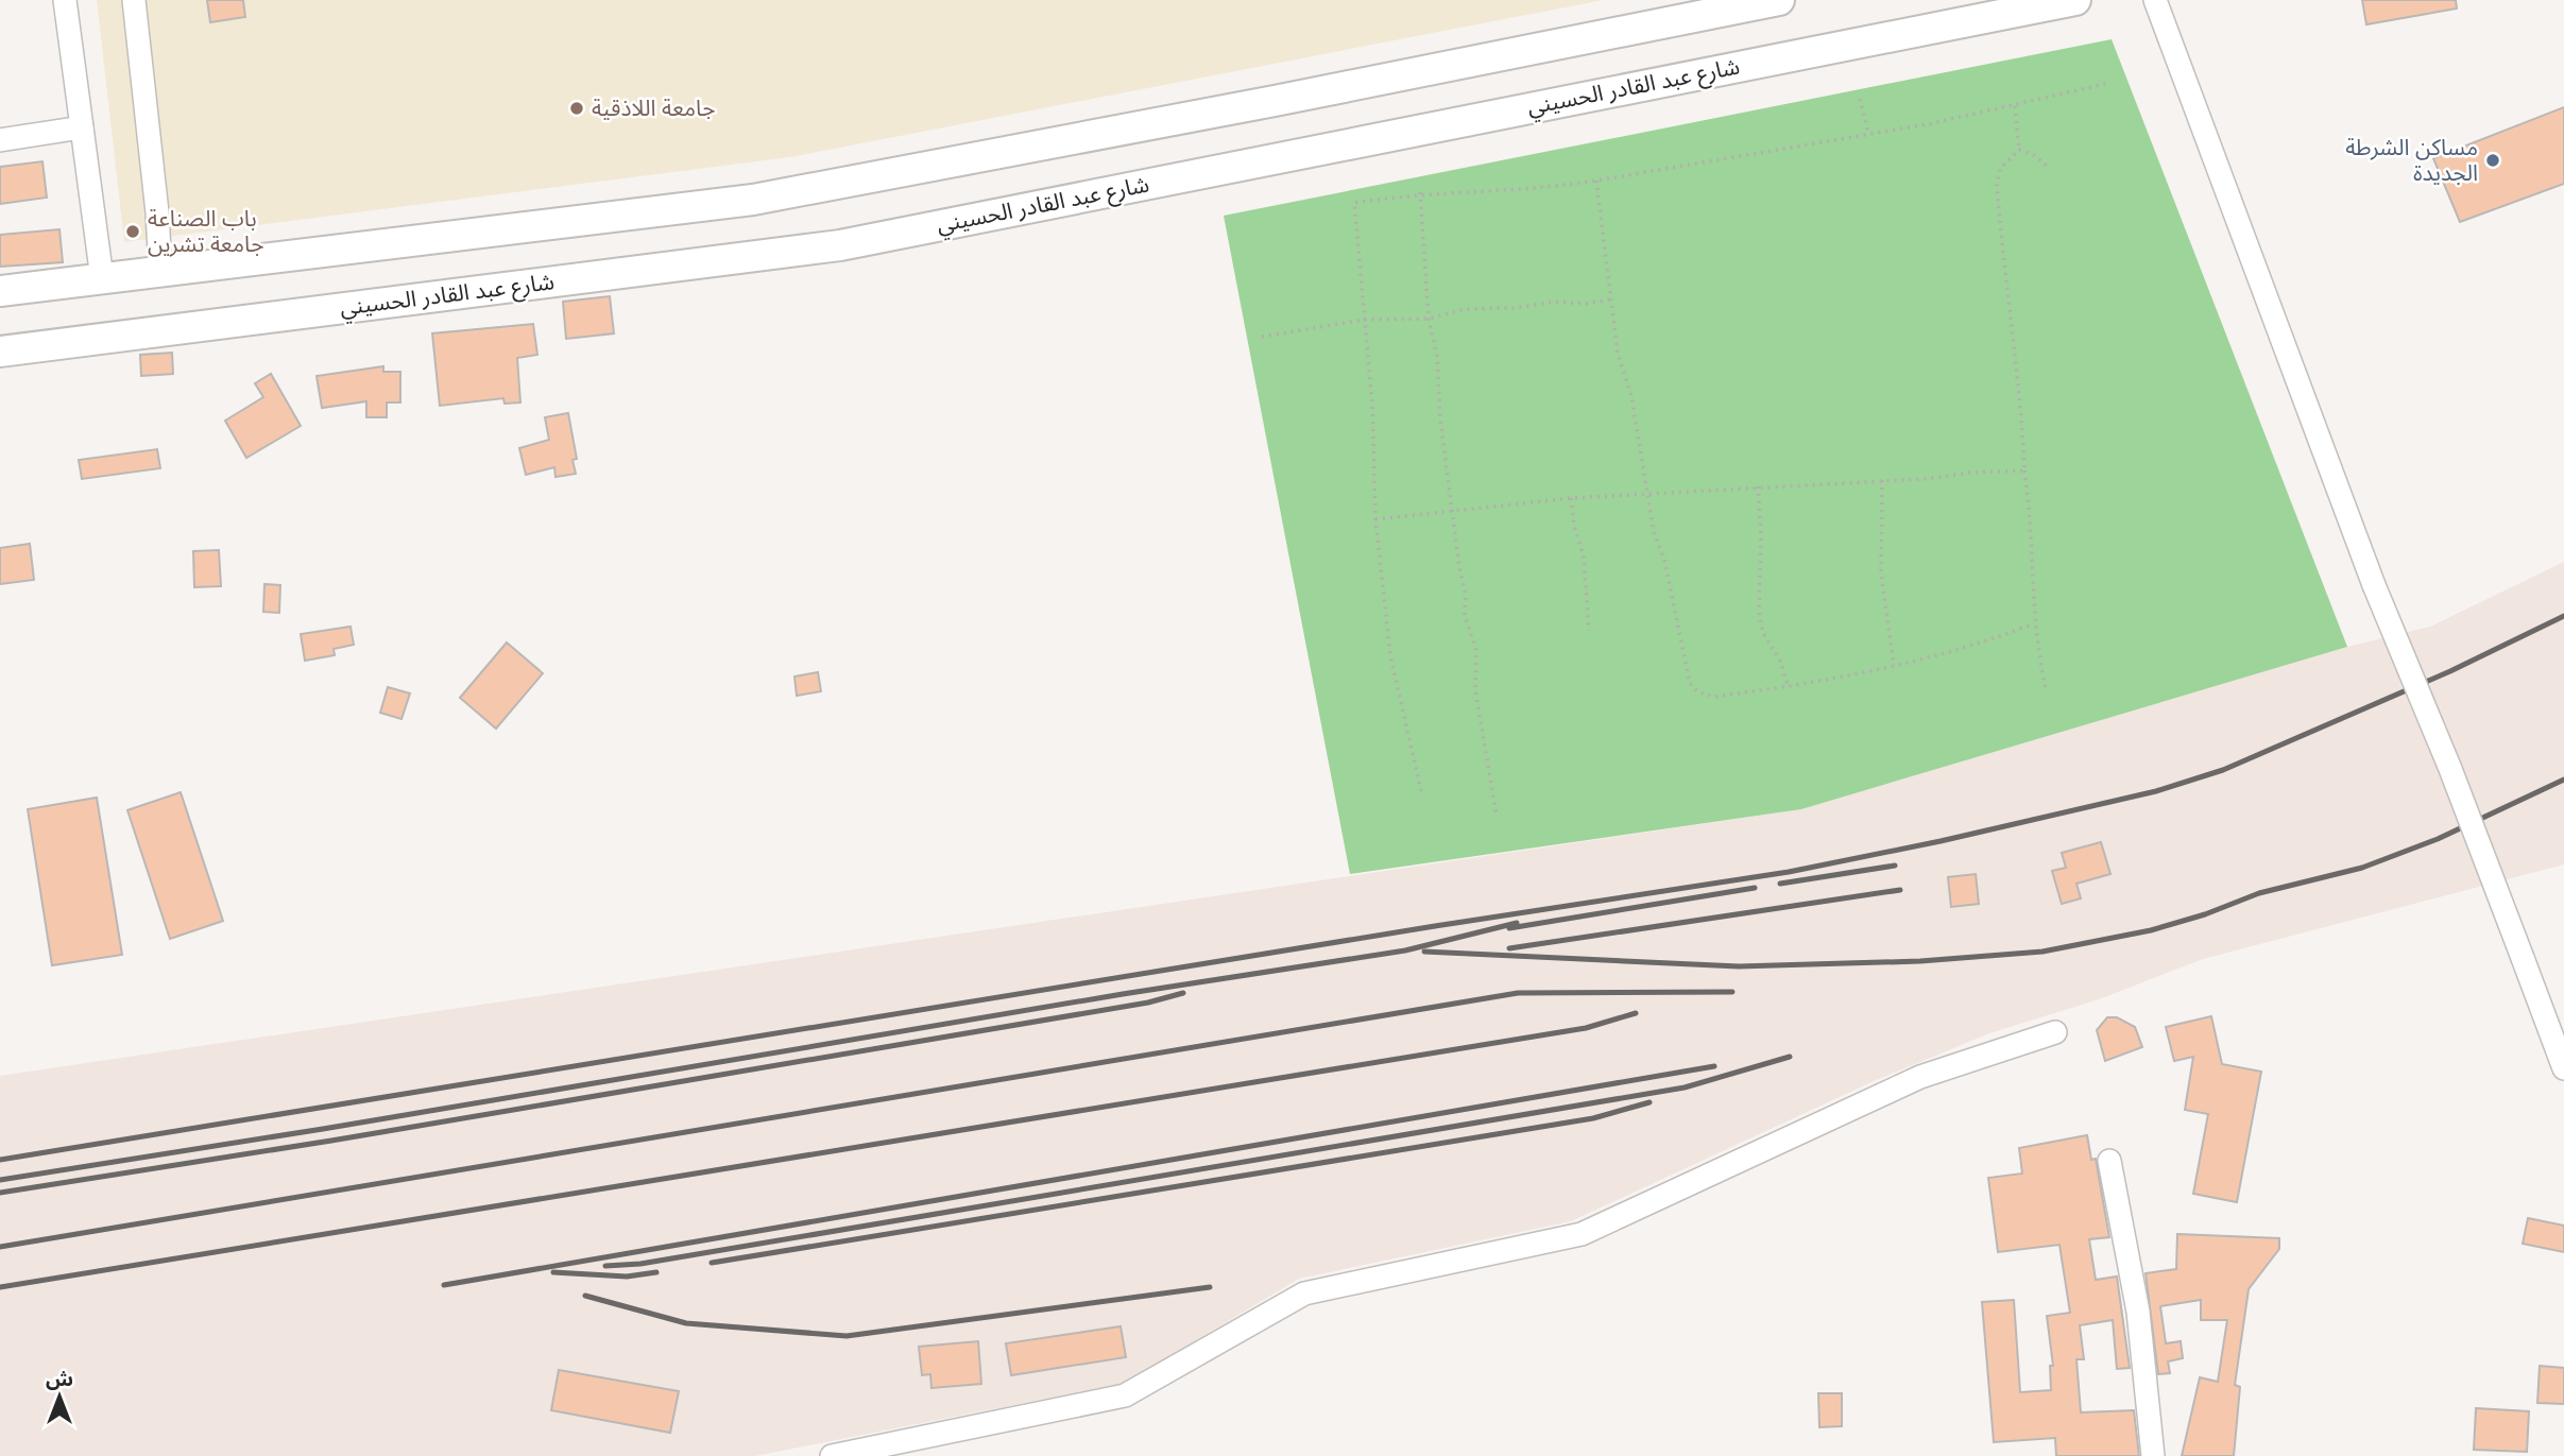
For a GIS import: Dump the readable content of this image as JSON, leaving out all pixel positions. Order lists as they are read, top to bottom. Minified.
{"streets":{"main road":["شارع عبد القادر الحسيني"]},"places":["جامعة اللاذقية","مساكن الشرطة الجديدة","باب الصناعة جامعة تشرين"],"north":"top"}
